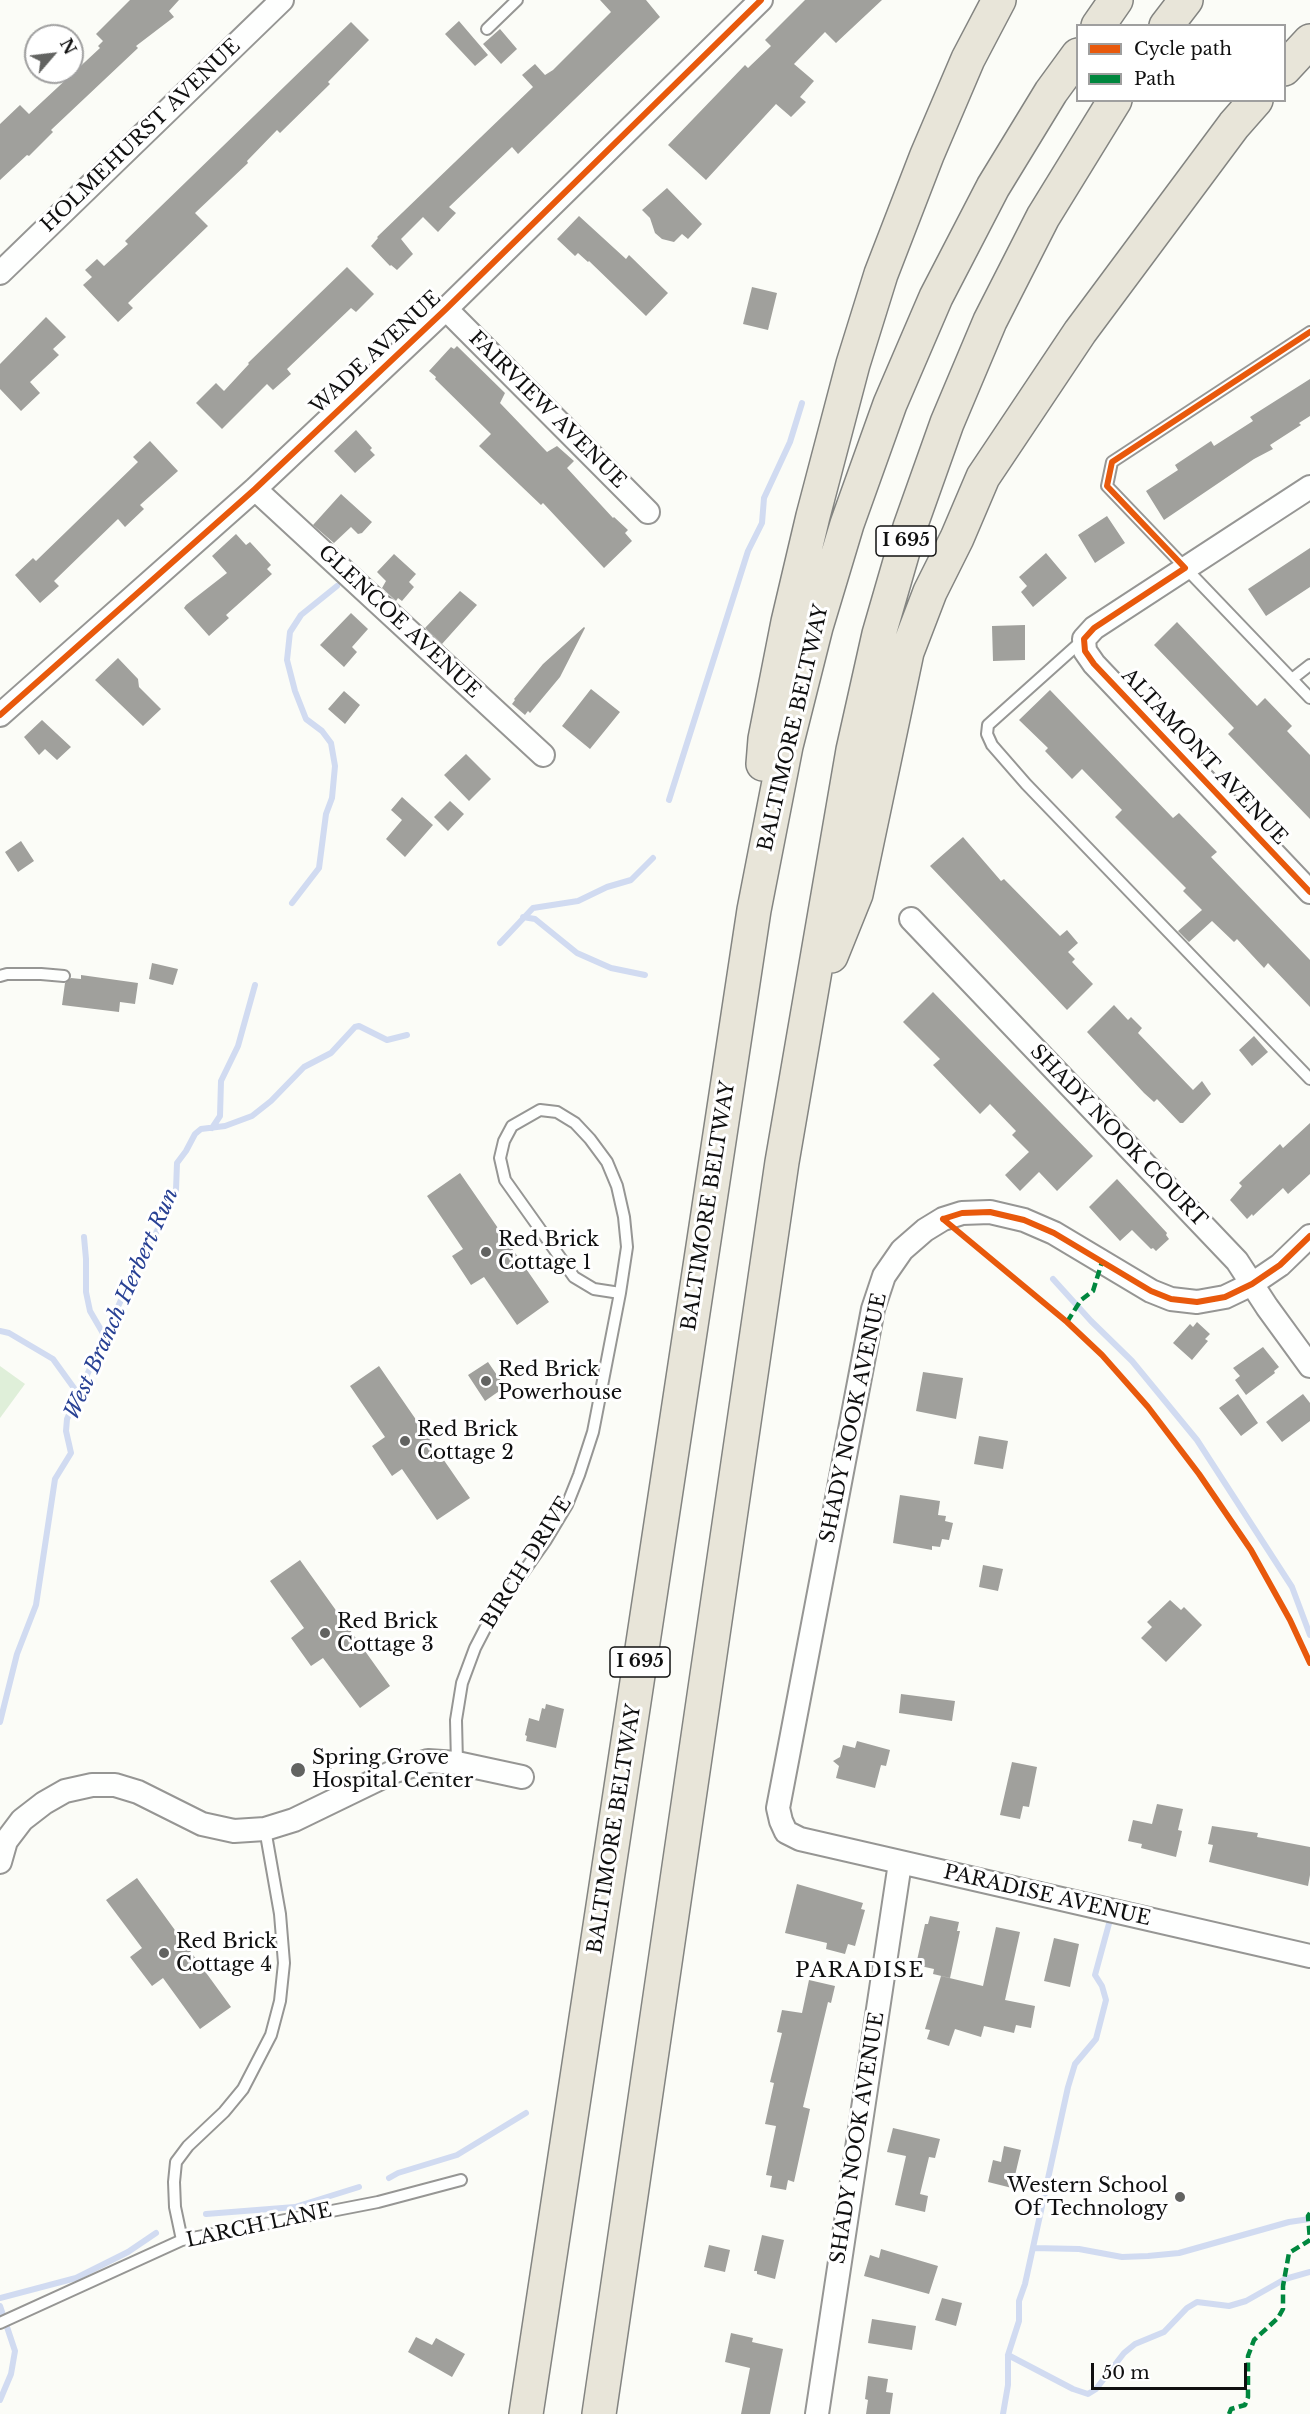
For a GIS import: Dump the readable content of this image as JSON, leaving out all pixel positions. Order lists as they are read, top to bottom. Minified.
{"streets":{"highway":["I 695","BALTIMORE BELTWAY"],"street":["HOLMEHURST AVENUE","WADE AVENUE","FAIRVIEW AVENUE","GLENCOE AVENUE","ALTAMONT AVENUE","SHADY NOOK COURT","SHADY NOOK AVENUE","PARADISE AVENUE"],"lane":["BIRCH DRIVE","LARCH LANE"]},"crossings":[["WADE AVENUE","FAIRVIEW AVENUE"],["WADE AVENUE","GLENCOE AVENUE"],["SHADY NOOK COURT","SHADY NOOK AVENUE"],["SHADY NOOK AVENUE","PARADISE AVENUE"]],"districts":["PARADISE"],"water":["West Branch Herbert Run"],"places":["Red Brick Cottage 1","Red Brick Powerhouse","Red Brick Cottage 2","Red Brick Cottage 3","Spring Grove Hospital Center","Red Brick Cottage 4","Western School Of Technology"],"legend":["Cycle path","Path"],"scale_bar":"50 m","north":"top right"}
